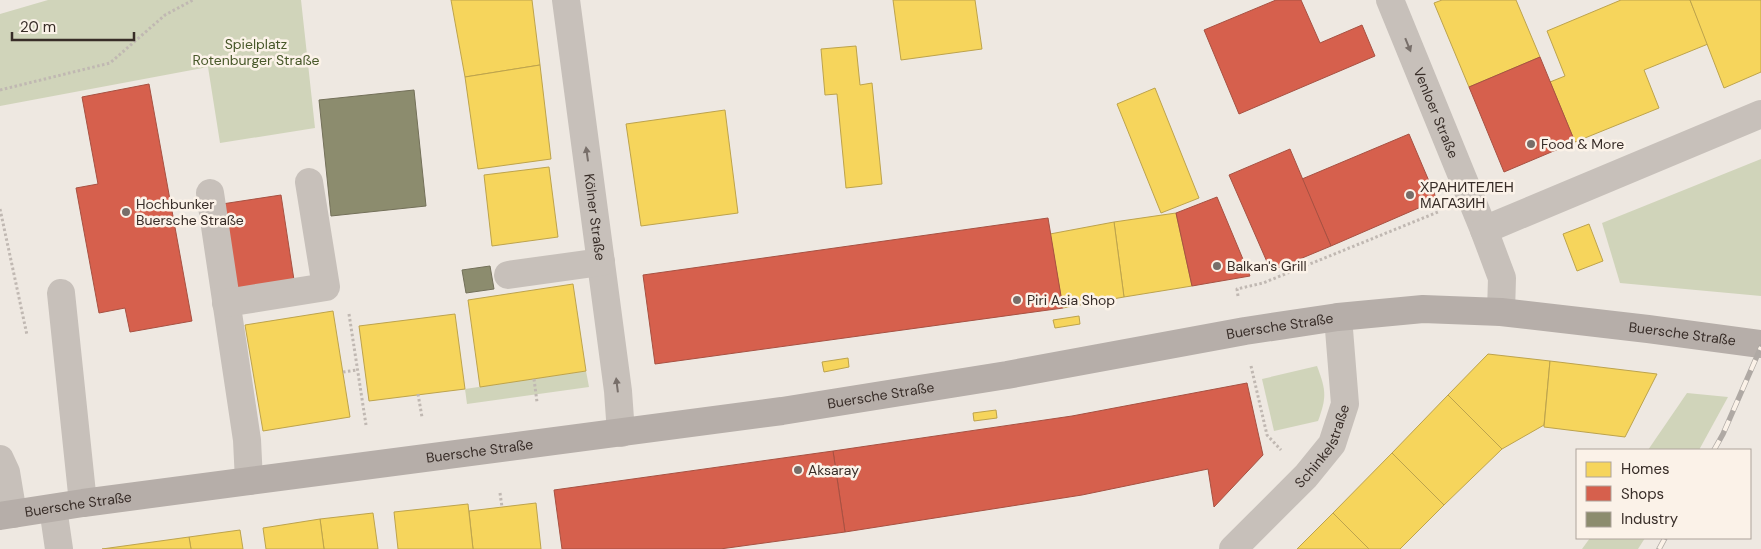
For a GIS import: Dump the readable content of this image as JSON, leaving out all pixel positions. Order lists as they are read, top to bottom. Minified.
{"streets":{"main road":["Buersche Straße"],"street":["Venloer Straße","Kölner Straße","Schinkelstraße"]},"crossings":[["Venloer Straße","Buersche Straße"],["Kölner Straße","Buersche Straße"],["Buersche Straße","Schinkelstraße"]],"one_way":["Venloer Straße","Kölner Straße"],"parks":["Spielplatz Rotenburger Straße"],"places":["Food & More","ХРАНИТЕЛЕН МАГАЗИН","Hochbunker Buersche Straße","Balkan's Grill","Piri Asia Shop","Aksaray"],"legend":["Homes","Shops","Industry"],"scale_bar":"20 m"}
